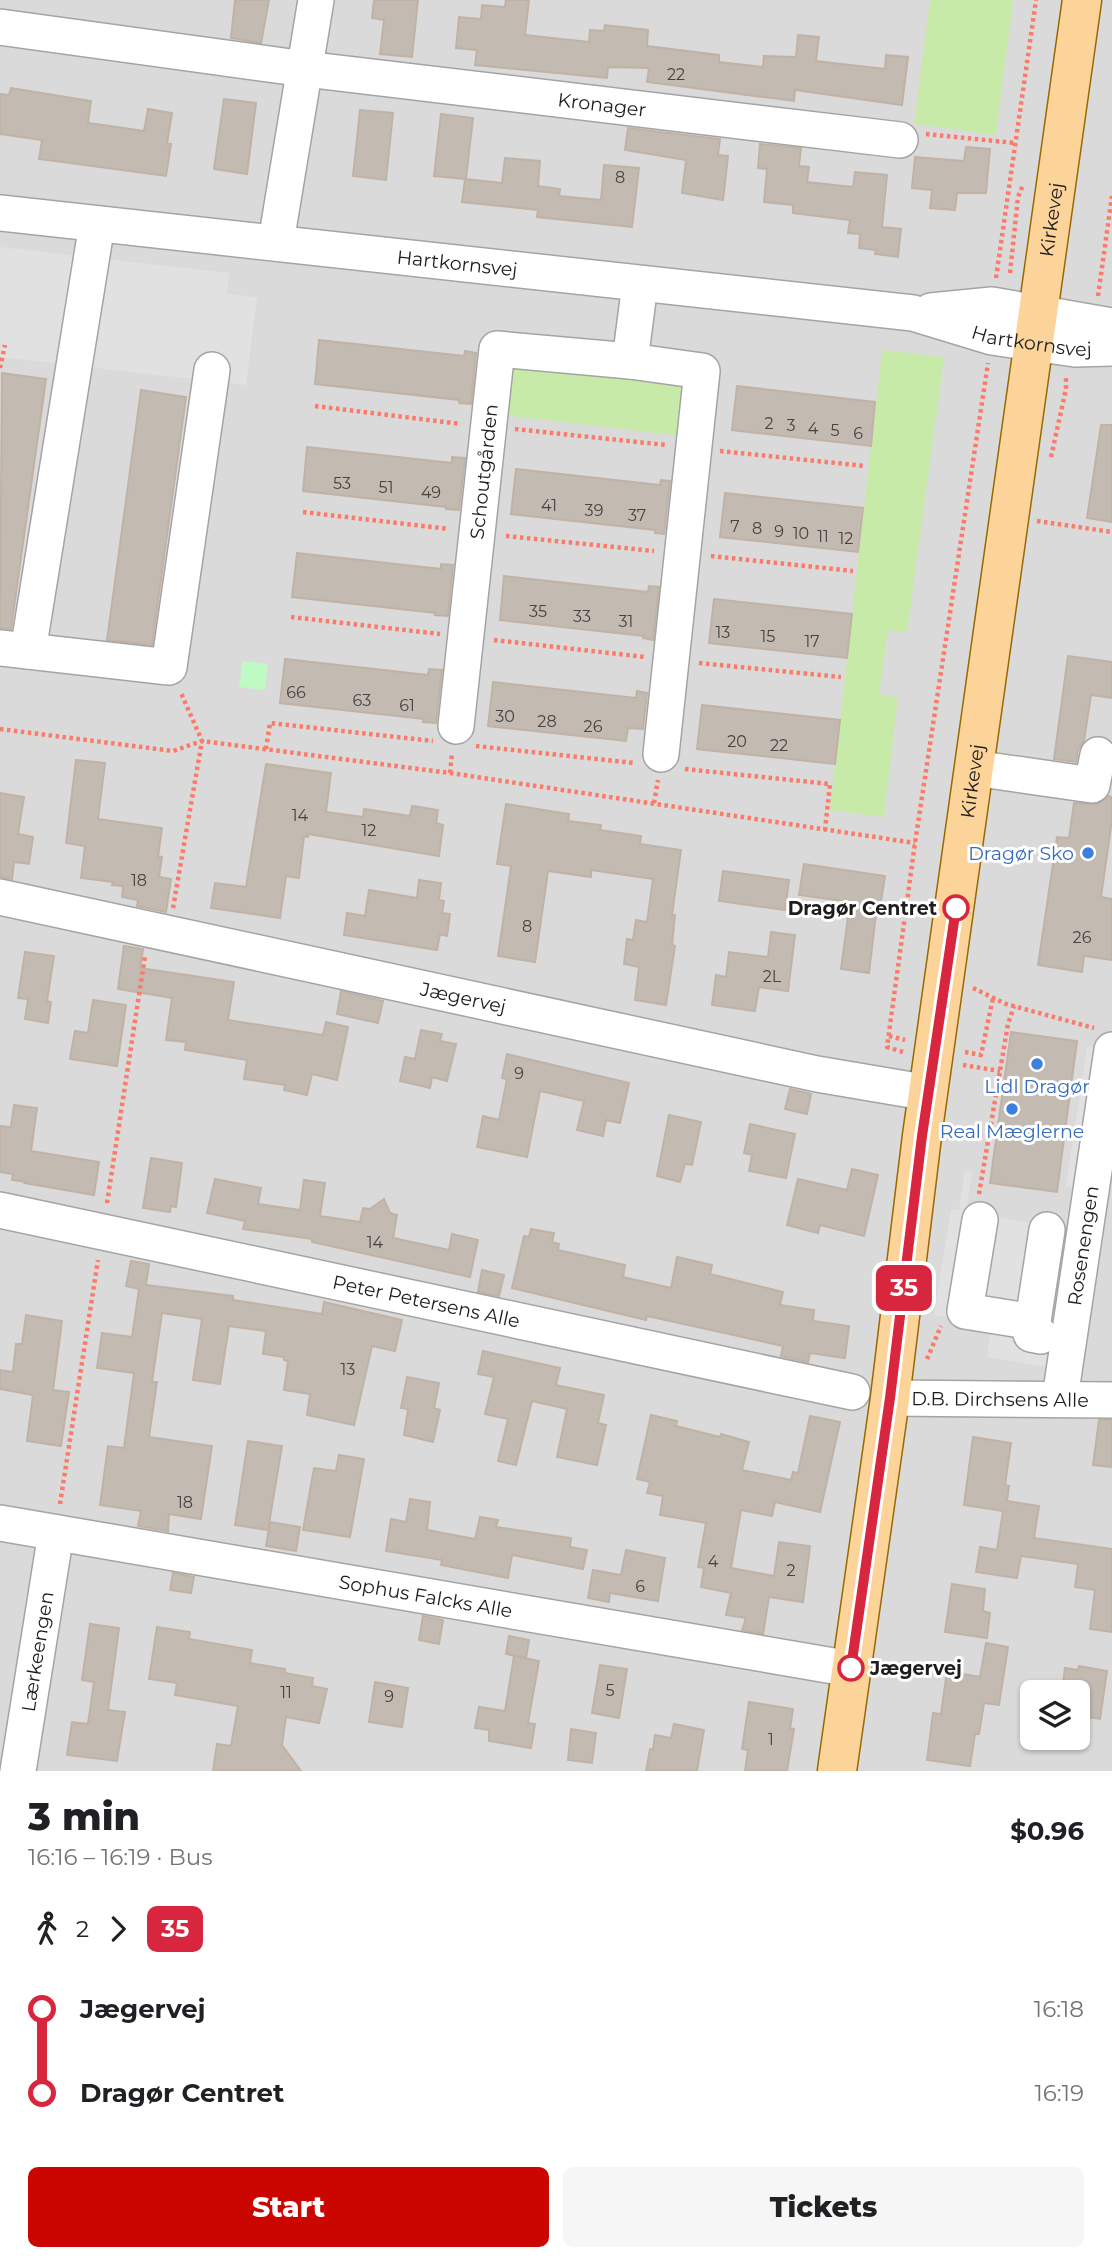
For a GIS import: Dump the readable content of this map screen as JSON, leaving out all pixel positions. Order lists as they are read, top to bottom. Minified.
{"streets":{"main road":["Kirkevej"],"street":["Kronager","Hartkornsvej","Schoutgården","Jægervej","Rosenengen","Peter Petersens Alle","D.B. Dirchsens Alle","Sophus Falcks Alle","Lærkeengen"]},"crossings":[["Kirkevej","Hartkornsvej"],["Kirkevej","Jægervej"],["Kirkevej","D.B. Dirchsens Alle"],["Kirkevej","Sophus Falcks Alle"],["Rosenengen","D.B. Dirchsens Alle"],["Sophus Falcks Alle","Lærkeengen"]],"places":["Dragør Sko","Dragør Centret","Lidl Dragør","Real Mæglerne","Jægervej"],"lines":["bus line 35"],"house_numbers":["22","8","2","3","4","5","6","53","51","49","41","39","37","7","8","9","10","11","12","35","33","31","13","15","17","66","63","61","30","28","26","20","22","14","12","18","8","26","2L","9","14","13","18","4","2","6","5","11","9","1"],"page":{"on_map":"35","heading":["3 min","16:16 – 16:19 · Bus","$0.96"],"legs":["2","35"],"list":[{"name":"Jægervej","value":"16:18"},{"name":"Dragør Centret","value":"16:19"}],"buttons":["Start","Tickets"]}}
